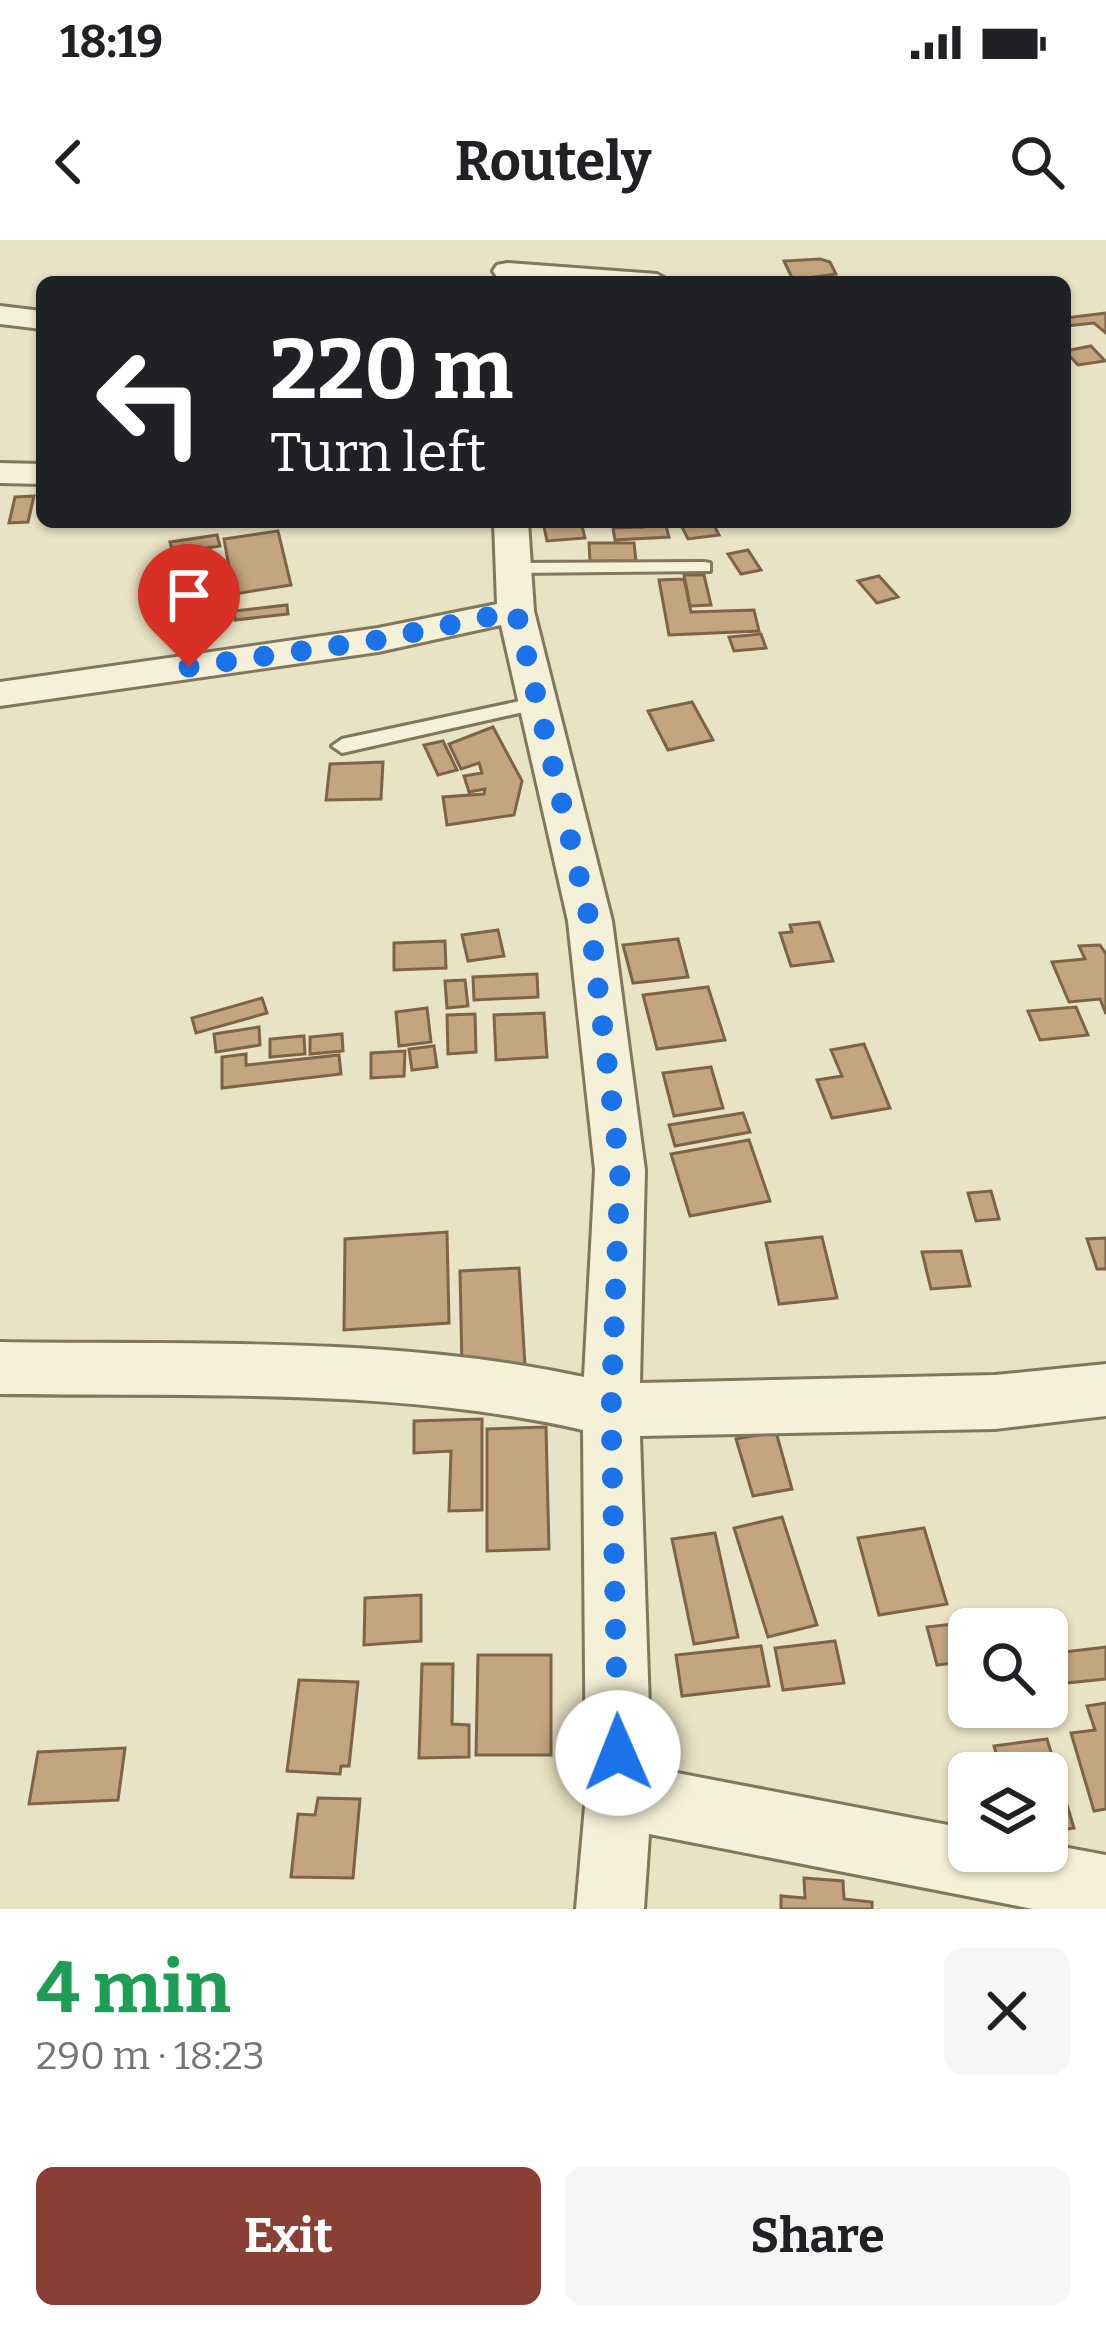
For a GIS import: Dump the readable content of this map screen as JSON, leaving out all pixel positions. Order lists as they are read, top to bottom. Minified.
{"page":{"status":"18:19","header":"Routely","turn":["220 m","Turn left"],"heading":["4 min","290 m · 18:23"],"buttons":["Exit","Share"]}}
